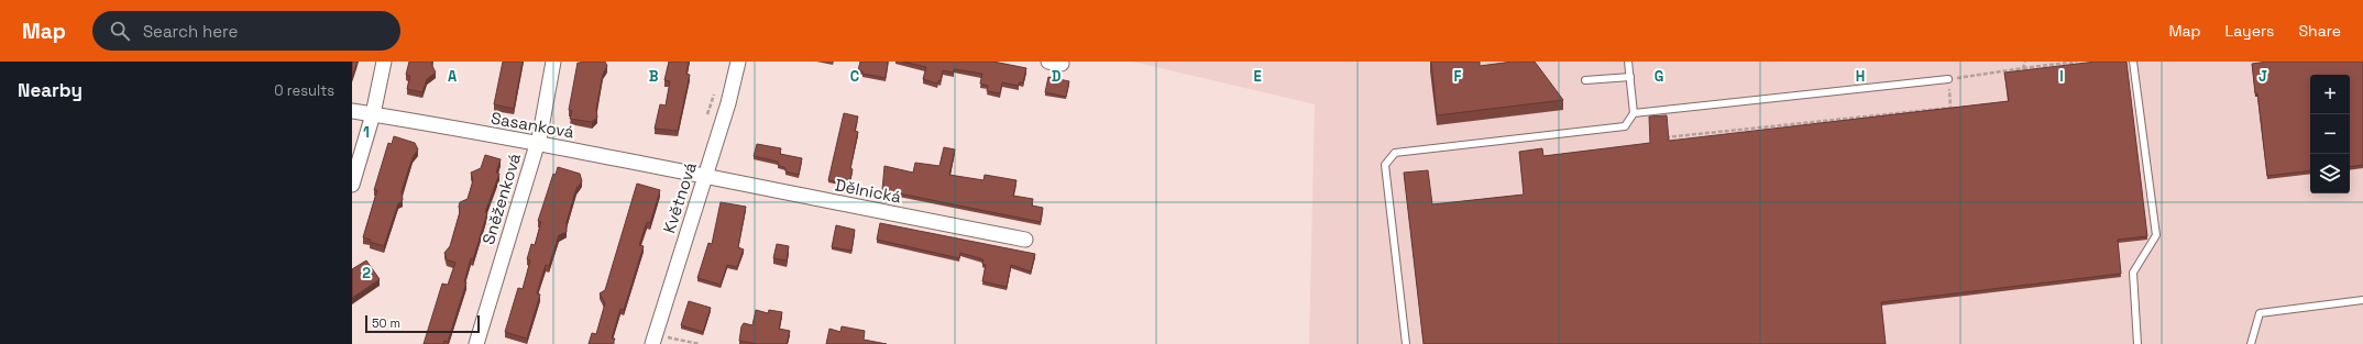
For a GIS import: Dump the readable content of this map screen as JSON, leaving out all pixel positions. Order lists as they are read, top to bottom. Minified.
{"streets":{"street":["Sasanková","Dělnická","Květnová","Sněženková"]},"crossings":[["Sasanková","Dělnická"],["Sasanková","Květnová"],["Sasanková","Sněženková"],["Dělnická","Květnová"]],"scale_bar":"50 m","page":{"header":"Map","search":"Search here","nav":["Map","Layers","Share"],"heading":["Nearby","0 results"],"map_buttons":["+","−"],"scale":"50 m"},"grid":{"columns":["A","B","C","D","E","F","G","H","I","J"],"rows":["1","2"]}}
